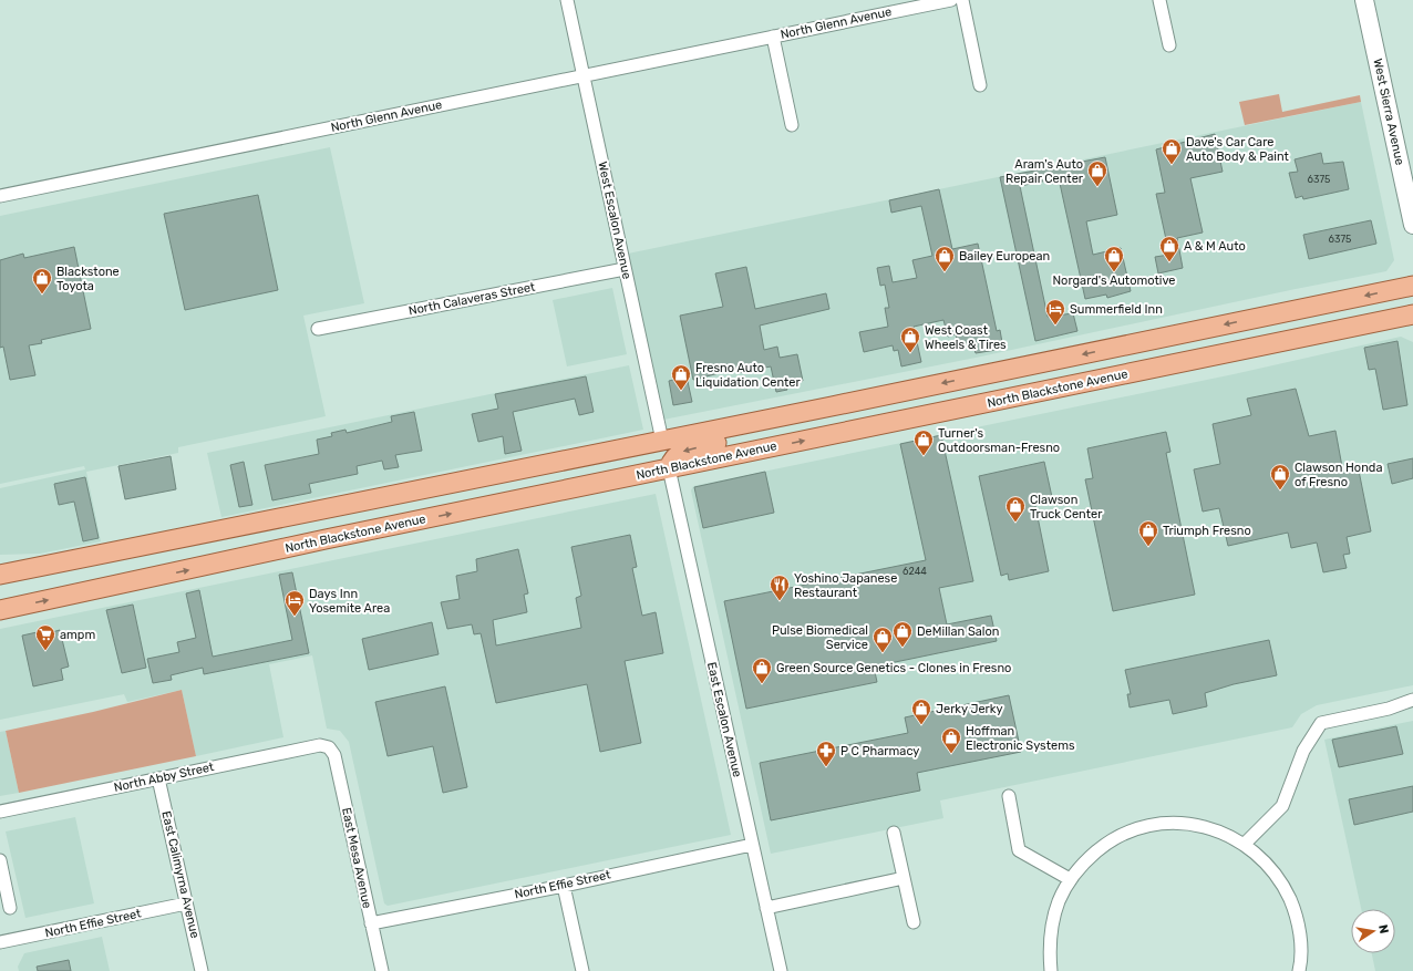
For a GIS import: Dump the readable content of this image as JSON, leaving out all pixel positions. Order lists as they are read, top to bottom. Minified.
{"streets":{"main road":["West Sierra Avenue","North Blackstone Avenue"],"street":["North Glenn Avenue","West Escalon Avenue","North Calaveras Street","East Escalon Avenue","North Abby Street","East Mesa Avenue","East Calimyrna Avenue","North Effie Street"]},"crossings":[["North Glenn Avenue","West Escalon Avenue"],["West Escalon Avenue","North Calaveras Street"],["North Blackstone Avenue","East Escalon Avenue"],["East Escalon Avenue","North Effie Street"],["North Abby Street","East Mesa Avenue"],["North Abby Street","East Calimyrna Avenue"],["East Mesa Avenue","North Effie Street"],["East Calimyrna Avenue","North Effie Street"]],"places":{"shop":["Dave's Car Care Auto Body & Paint","Aram's Auto Repair Center","A & M Auto","Bailey European","Norgard's Automotive","Blackstone Toyota","West Coast Wheels & Tires","Fresno Auto Liquidation Center","Turner's Outdoorsman-Fresno","Clawson Honda of Fresno","Clawson Truck Center","Triumph Fresno","DeMillan Salon","Pulse Biomedical Service","Green Source Genetics - Clones in Fresno","Jerky Jerky","Hoffman Electronic Systems"],"hotel":["Summerfield Inn","Days Inn Yosemite Area"],"restaurant":["Yoshino Japanese Restaurant"],"supermarket":["ampm"],"pharmacy":["P C Pharmacy"]},"house_numbers":["6375","6375","6244"],"north":"right"}
